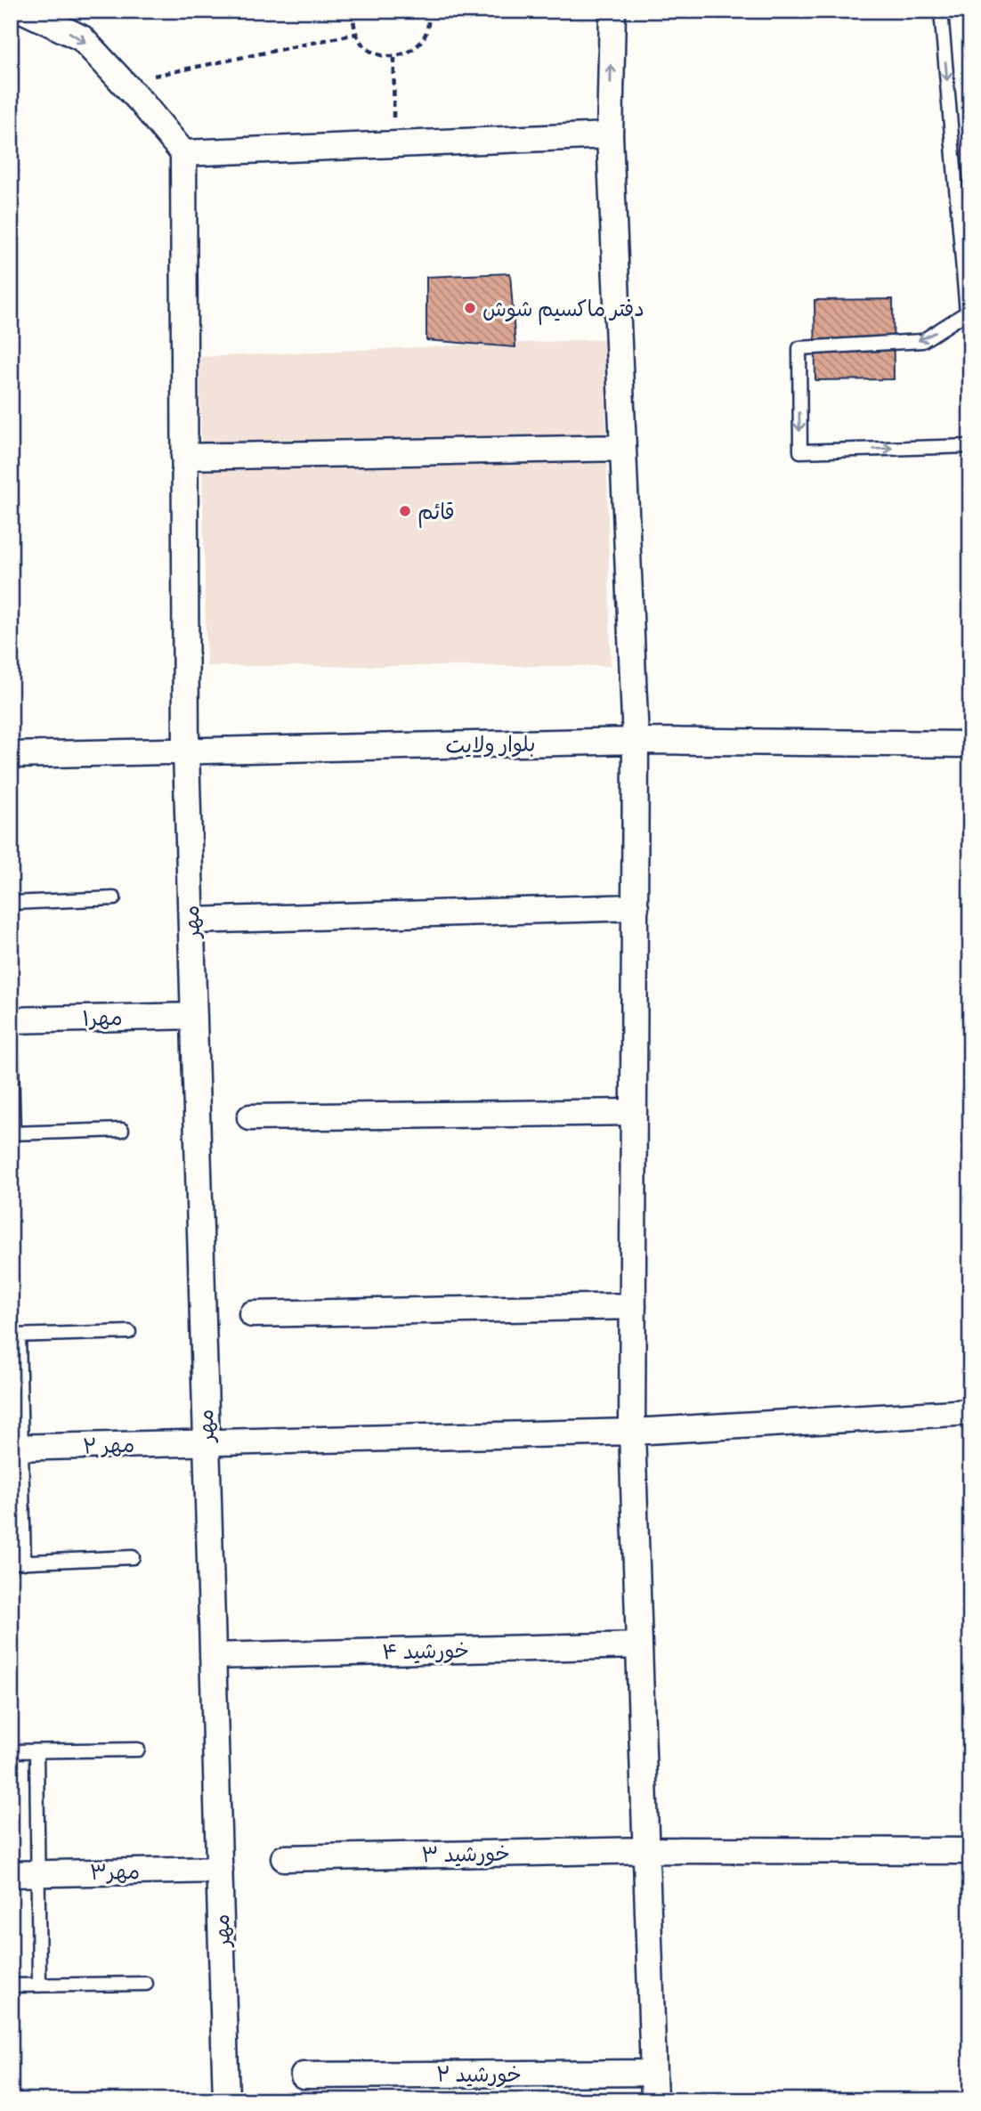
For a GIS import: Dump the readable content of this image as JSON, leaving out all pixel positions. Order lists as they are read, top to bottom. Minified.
{"streets":{"street":["بلوار ولایت","مهر","مهر۱","مهر ۲","خورشید ۴","خورشید ۳","مهر۳","خورشید ۲"]},"crossings":[["بلوار ولایت","مهر"],["مهر","مهر۱"],["مهر","مهر ۲"],["مهر","خورشید ۴"],["مهر","مهر۳"]],"places":["دفتر ماکسیم شوش","قائم"]}
